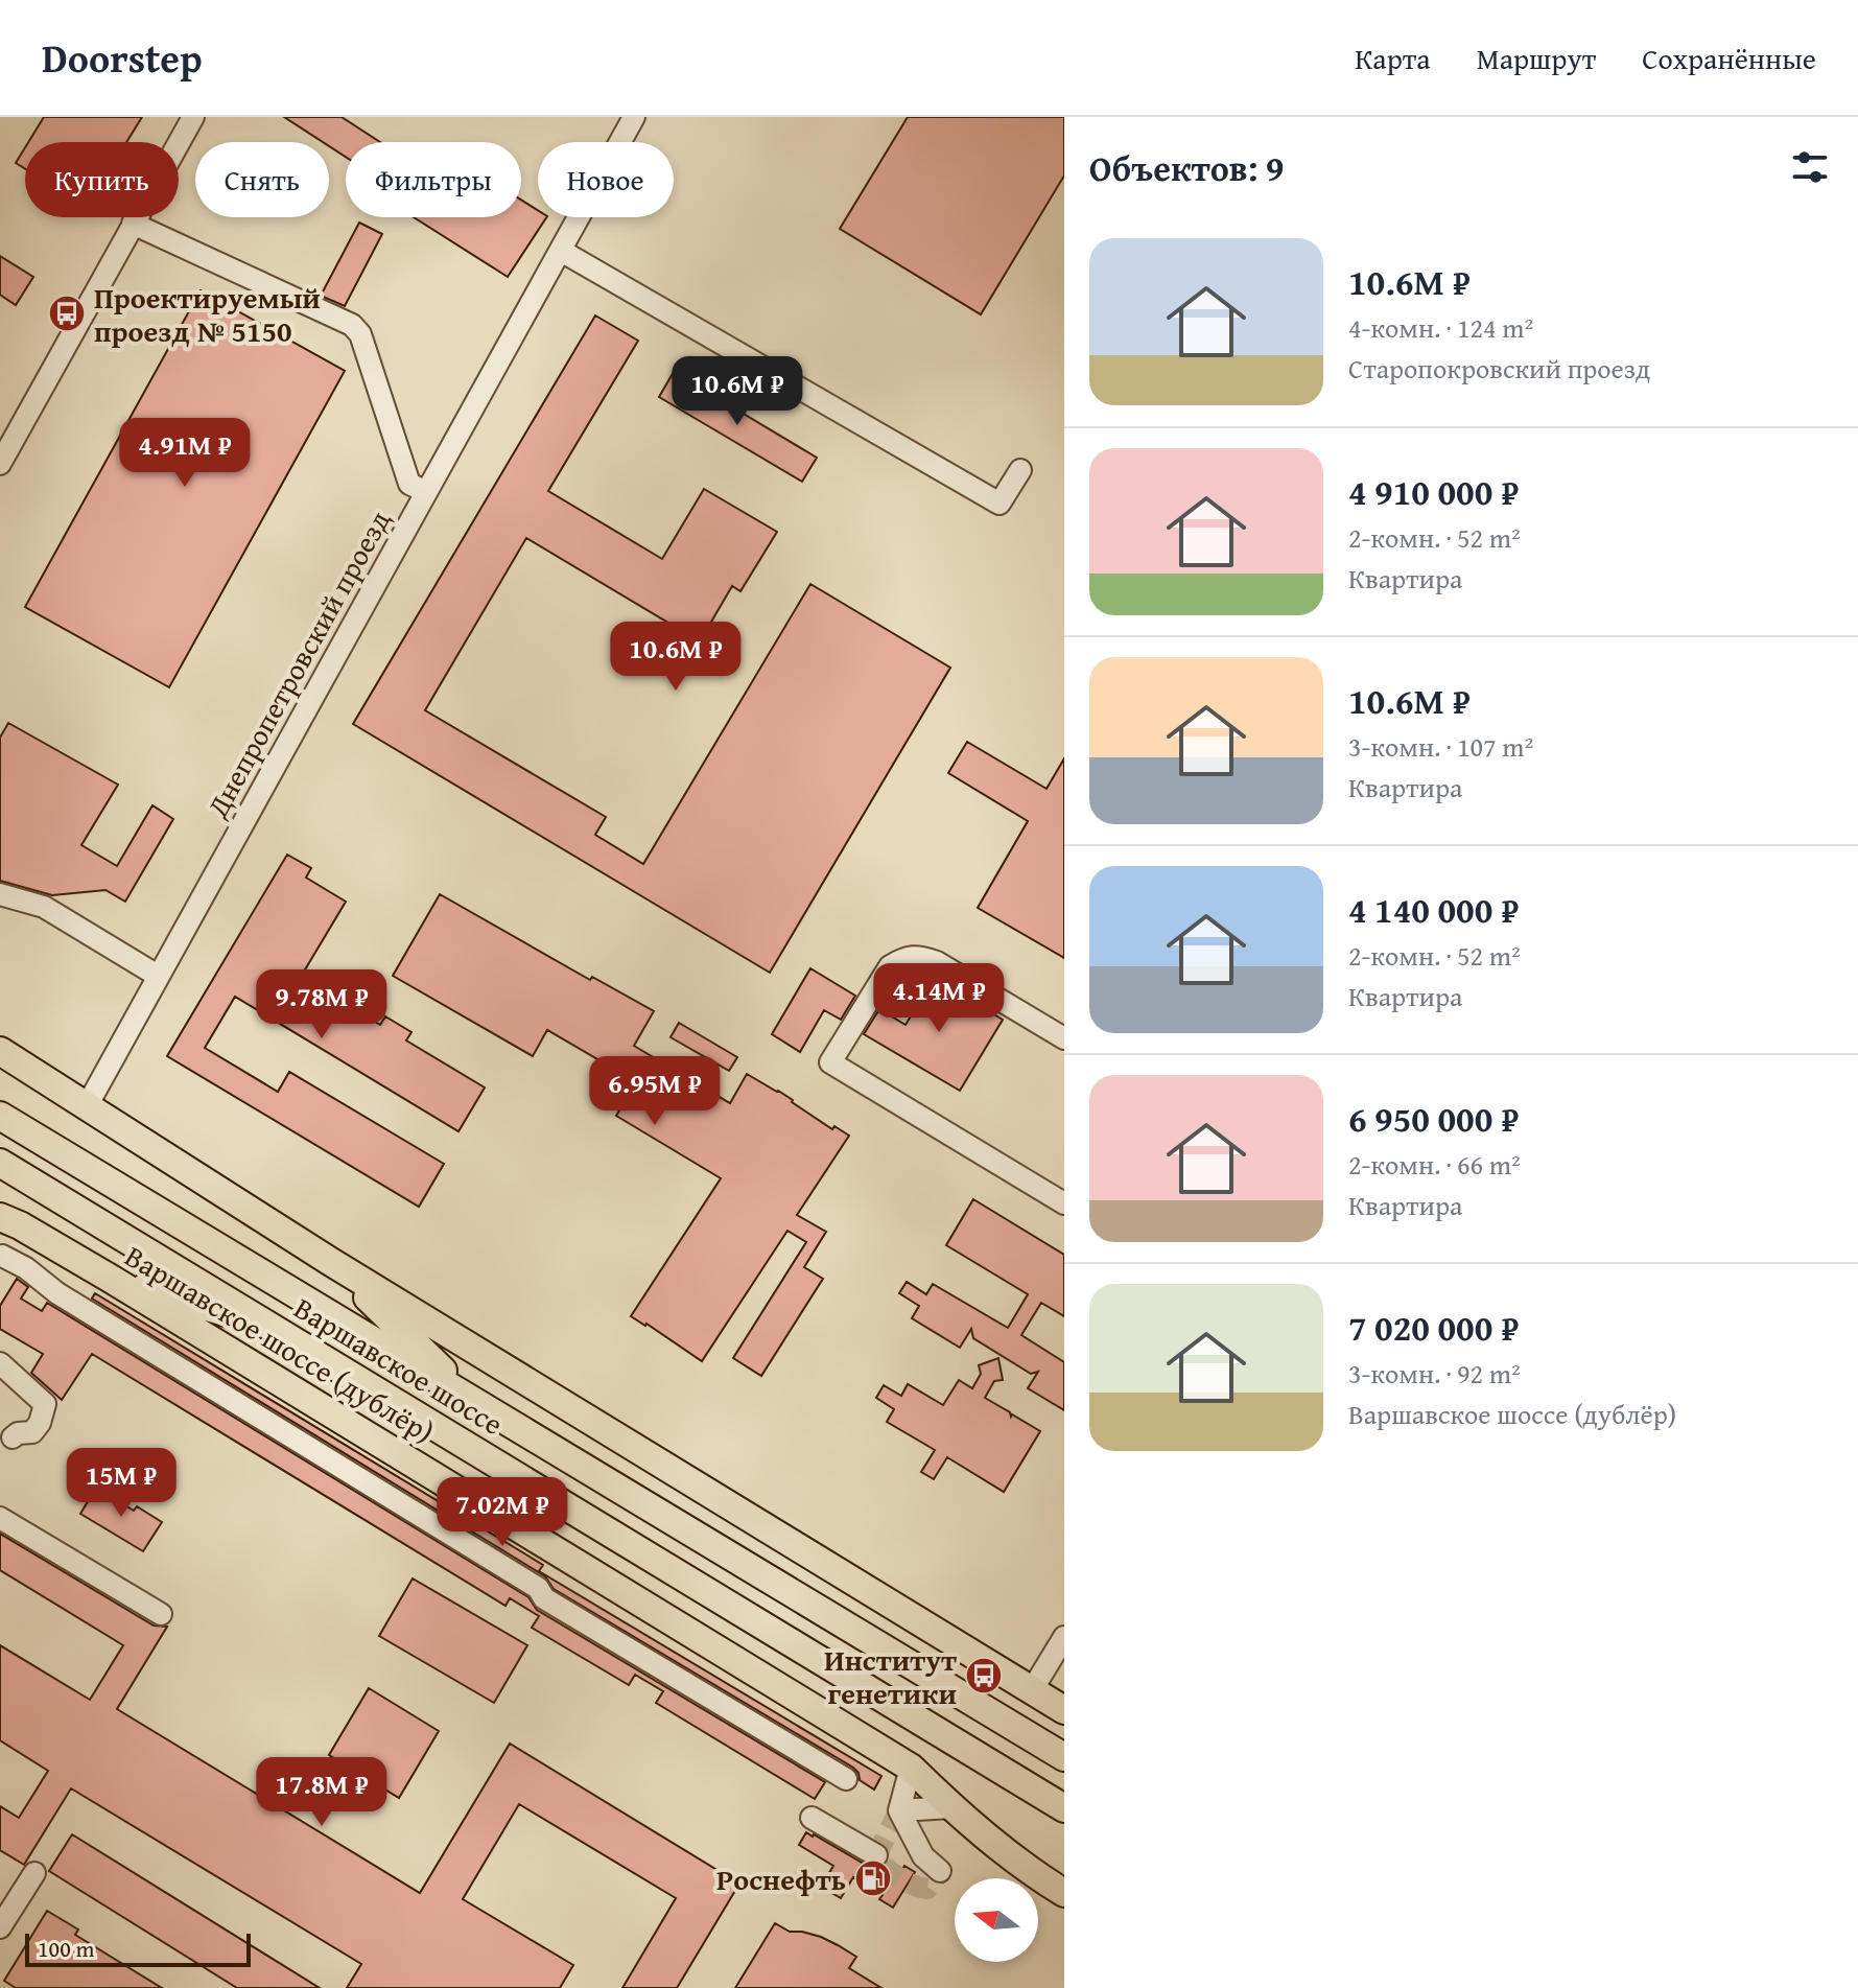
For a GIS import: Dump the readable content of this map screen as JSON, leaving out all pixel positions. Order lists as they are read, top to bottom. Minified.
{"streets":{"main road":["Варшавское шоссе (дублёр)","Варшавское шоссе"],"street":["Днепропетровский проезд"]},"places":{"bus stop":["Проектируемый проезд № 5150","Институт генетики"],"fuel station":["Роснефть"]},"scale_bar":"100 m","north":"left","page":{"header":"Doorstep","nav":["Карта","Маршрут","Сохранённые"],"heading":"Объектов: 9","chip":["Купить","Снять","Фильтры","Новое"],"list":[{"name":"10.6M ₽","note":"4-комн. · 124 m² · Старопокровский проезд"},{"name":"4 910 000 ₽","note":"2-комн. · 52 m² · Квартира"},{"name":"10.6M ₽","note":"3-комн. · 107 m² · Квартира"},{"name":"4 140 000 ₽","note":"2-комн. · 52 m² · Квартира"},{"name":"6 950 000 ₽","note":"2-комн. · 66 m² · Квартира"},{"name":"7 020 000 ₽","note":"3-комн. · 92 m² · Варшавское шоссе (дублёр)"}],"price":["10.6M ₽","4.91M ₽","10.6M ₽","4.14M ₽","9.78M ₽","6.95M ₽","15M ₽","7.02M ₽","17.8M ₽"],"scale":"100 m"}}
